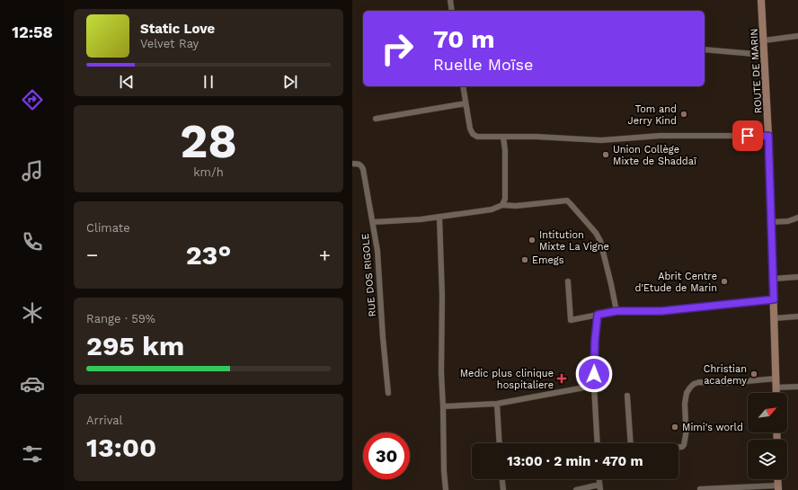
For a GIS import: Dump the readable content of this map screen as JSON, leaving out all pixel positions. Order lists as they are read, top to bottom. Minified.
{"streets":{"main road":["ROUTE DE MARIN"],"street":["RUE DOS RIGOLE"]},"places":{"other":["Tom and Jerry Kind","Union Collège Mixte de Shaddaï","Intitution Mixte La Vigne","Emegs","Abrit Centre d'Etude de Marin","Christian academy","Mimi's world"],"health":["Medic plus clinique hospitaliere"]},"north":"top right","page":{"tabs":"12:58","turn":["70 m","Ruelle Moïse"],"song":["Static Love","Velvet Ray"],"tile":[["28","km/h"],"Climate",["Range · 59%","295 km"],["Arrival","13:00"]],"heat":["−","23°","+"],"limit":"30","trip":"13:00 · 2 min · 470 m"}}
